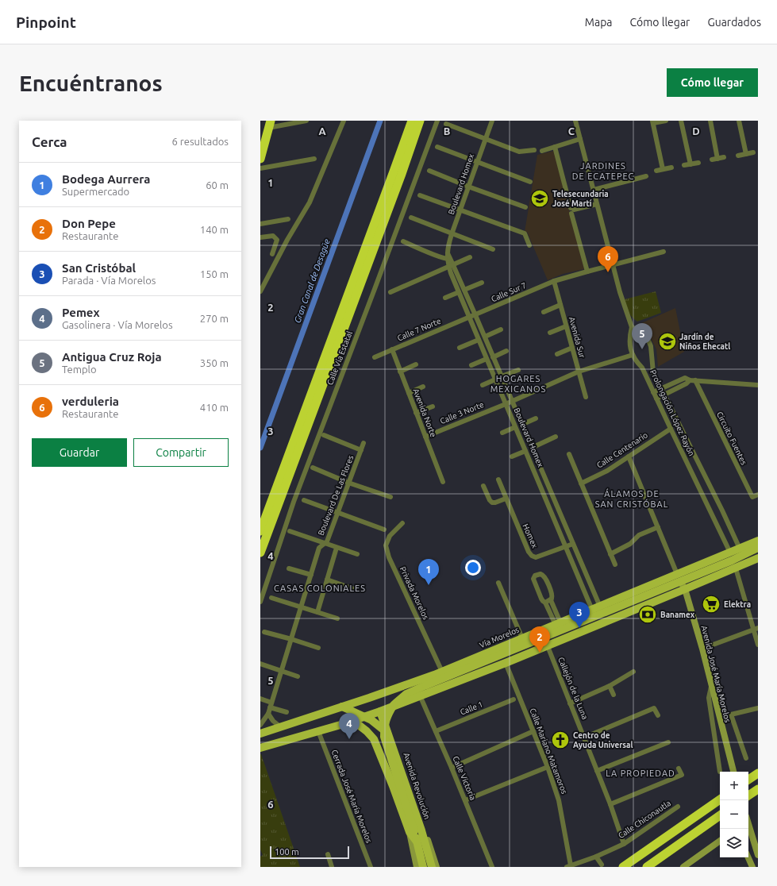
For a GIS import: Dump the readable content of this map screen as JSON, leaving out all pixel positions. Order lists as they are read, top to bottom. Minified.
{"streets":{"main road":["Vía Morelos","Avenida José María Morelos","Avenida Revolución"],"street":["Boulevard Homex","Calle Sur 7","Calle 7 Norte","Avenida Sur","Calle Vía Estatal","Avenida Norte","Calle 3 Norte","Prolongación López Rayón","Circuito Fuentes","Calle Centenario","Boulevard De Las Flores","Homex","Privada Morelos","Callejón de la Luna","Calle 1","Calle Mariano Matamoros","Calle Victoria","Cerrada José María Morelos","Calle Chiconautla"]},"crossings":[["Boulevard Homex","Calle Sur 7"],["Boulevard Homex","Calle 7 Norte"],["Boulevard Homex","Calle 3 Norte"],["Boulevard Homex","Homex"],["Boulevard Homex","Vía Morelos"],["Calle Sur 7","Calle 7 Norte"],["Calle Sur 7","Avenida Sur"],["Calle 7 Norte","Avenida Norte"],["Avenida Sur","Calle 3 Norte"],["Avenida Norte","Calle 3 Norte"],["Calle 3 Norte","Prolongación López Rayón"],["Prolongación López Rayón","Calle Centenario"],["Prolongación López Rayón","Vía Morelos"],["Calle Centenario","Avenida José María Morelos"],["Privada Morelos","Vía Morelos"],["Vía Morelos","Avenida José María Morelos"],["Callejón de la Luna","Calle Chiconautla"],["Calle 1","Calle Victoria"],["Calle Mariano Matamoros","Calle Chiconautla"]],"districts":["JARDINES DE ECATEPEC","HOGARES MEXICANOS","ÁLAMOS DE SAN CRISTÓBAL","CASAS COLONIALES","LA PROPIEDAD"],"water":["Gran Canal de Desagüe"],"places":{"school or university":["Telesecundaria José Martí","Jardín de Niños Ehecatl"],"supermarket":["Elektra"],"bank":["Banamex"],"church":["Centro de Ayuda Universal"]},"scale_bar":"100 m","page":{"header":"Pinpoint","nav":["Mapa","Cómo llegar","Guardados"],"buttons":["Cómo llegar",["Guardar","Compartir"]],"title":"Encuéntranos","heading":["Cerca","6 resultados"],"list":[{"mark":"1","name":"Bodega Aurrera","note":"Supermercado","value":"60 m"},{"mark":"2","name":"Don Pepe","note":"Restaurante","value":"140 m"},{"mark":"3","name":"San Cristóbal","note":"Parada · Vía Morelos","value":"150 m"},{"mark":"4","name":"Pemex","note":"Gasolinera · Vía Morelos","value":"270 m"},{"mark":"5","name":"Antigua Cruz Roja","note":"Templo","value":"350 m"},{"mark":"6","name":"verduleria","note":"Restaurante","value":"410 m"}],"pins":["6","5","1","3","2","4"],"map_buttons":["+","−"],"scale":"100 m"},"grid":{"columns":["A","B","C","D"],"rows":["1","2","3","4","5","6"]}}
